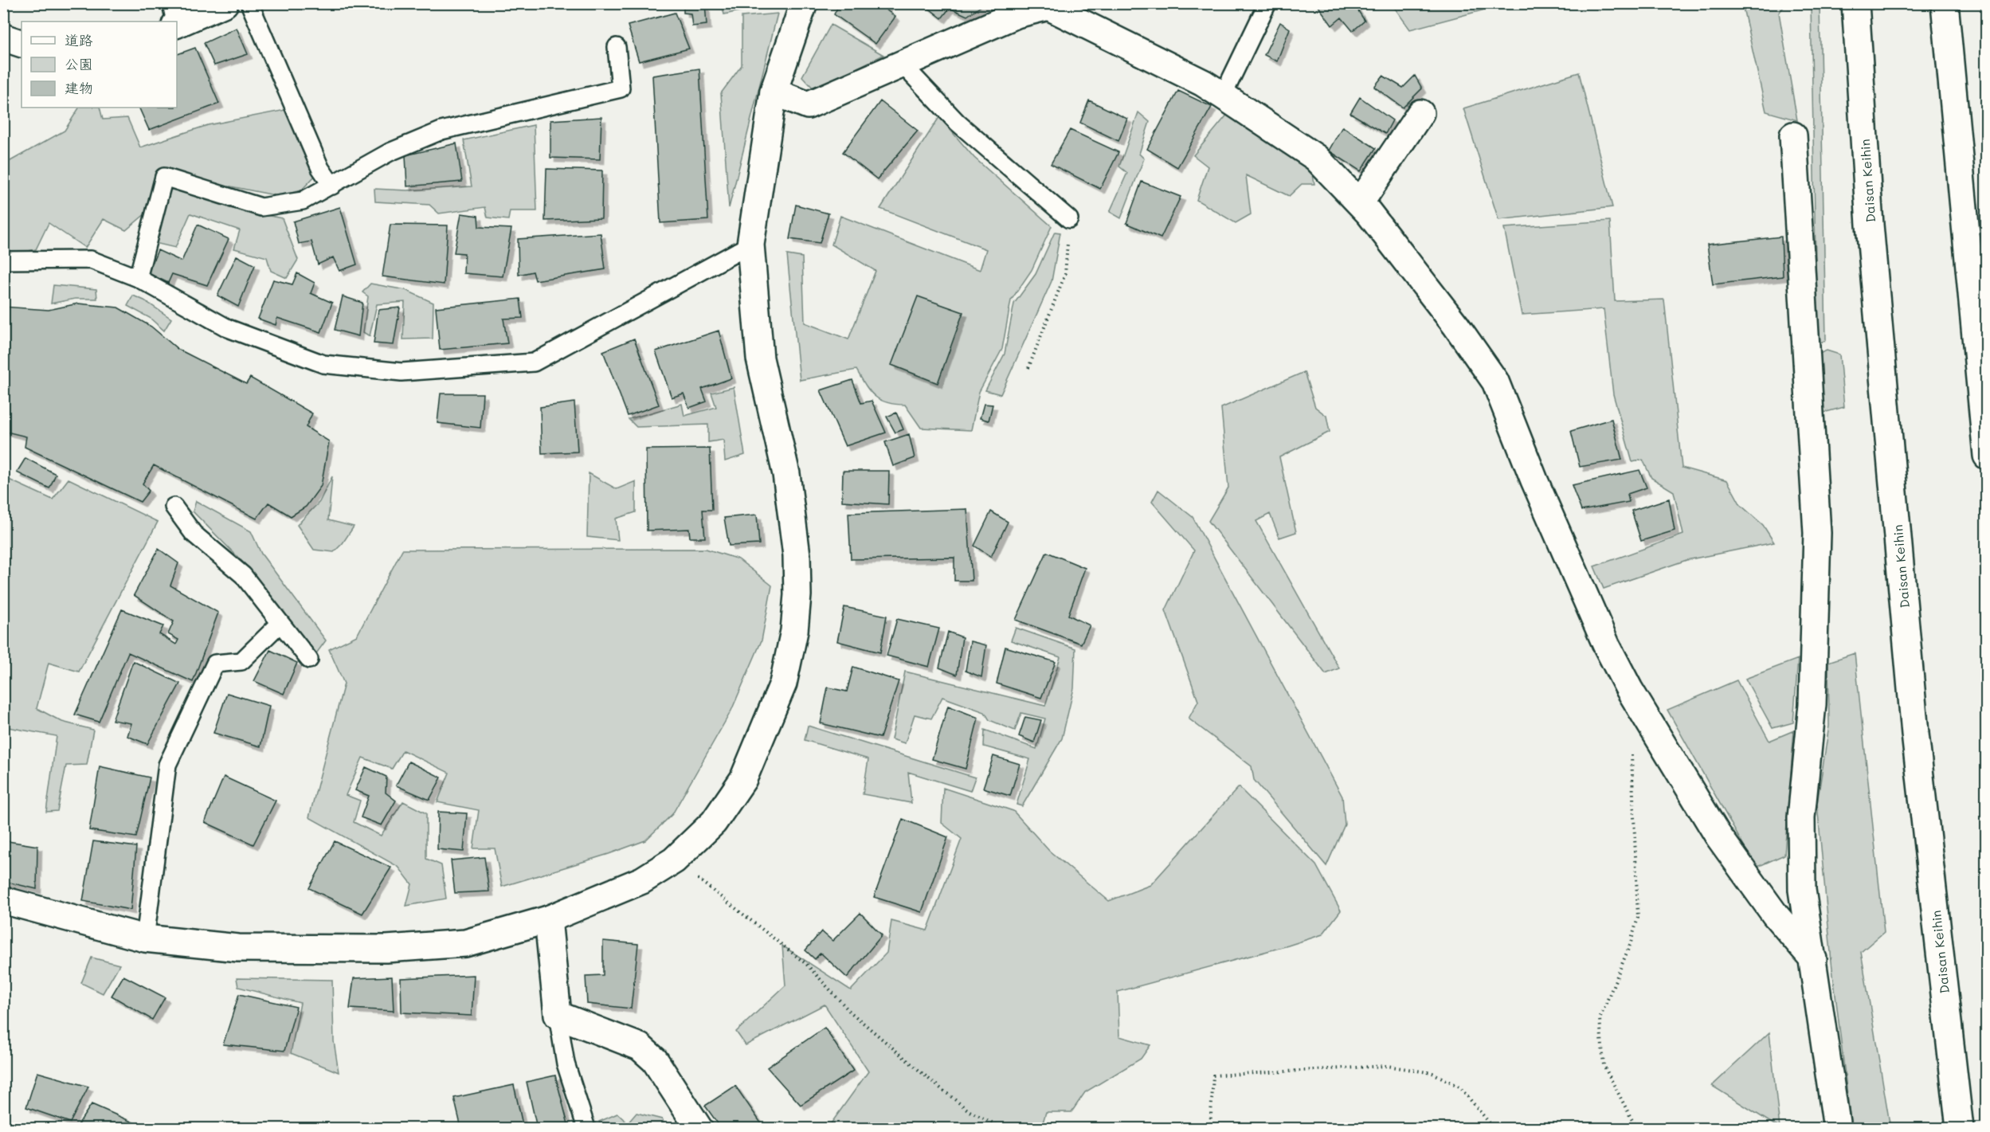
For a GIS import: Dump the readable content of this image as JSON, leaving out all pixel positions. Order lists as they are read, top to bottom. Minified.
{"streets":{"main road":["Daisan Keihin"]},"legend":["道路","公園","建物"]}
